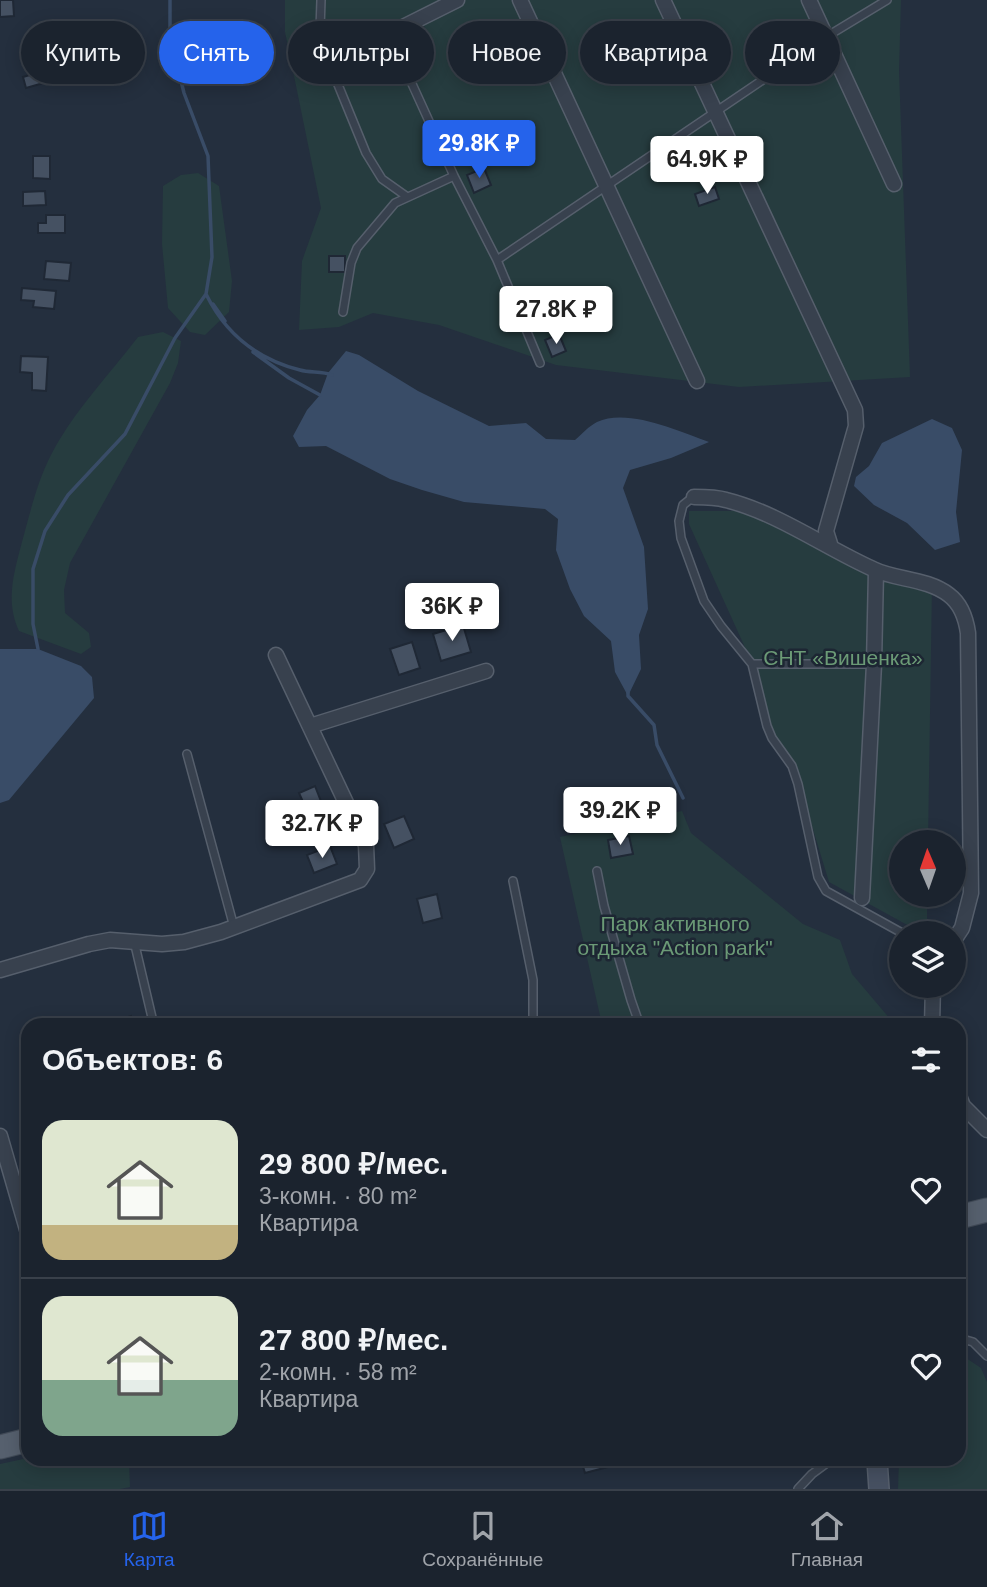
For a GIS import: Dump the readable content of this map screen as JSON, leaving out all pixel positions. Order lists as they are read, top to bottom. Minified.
{"parks":["СНТ «Вишенка»","Парк активного отдыха \"Action park\""],"north":"top","page":{"chip":["Купить","Снять","Фильтры","Новое","Квартира","Дом"],"price":["29.8K ₽","64.9K ₽","27.8K ₽","36K ₽","39.2K ₽","32.7K ₽"],"heading":"Объектов: 6","list":[{"name":"29 800 ₽/мес.","note":"3-комн. · 80 m² · Квартира"},{"name":"27 800 ₽/мес.","note":"2-комн. · 58 m² · Квартира"}],"tabs":["Карта","Сохранённые","Главная"]}}
